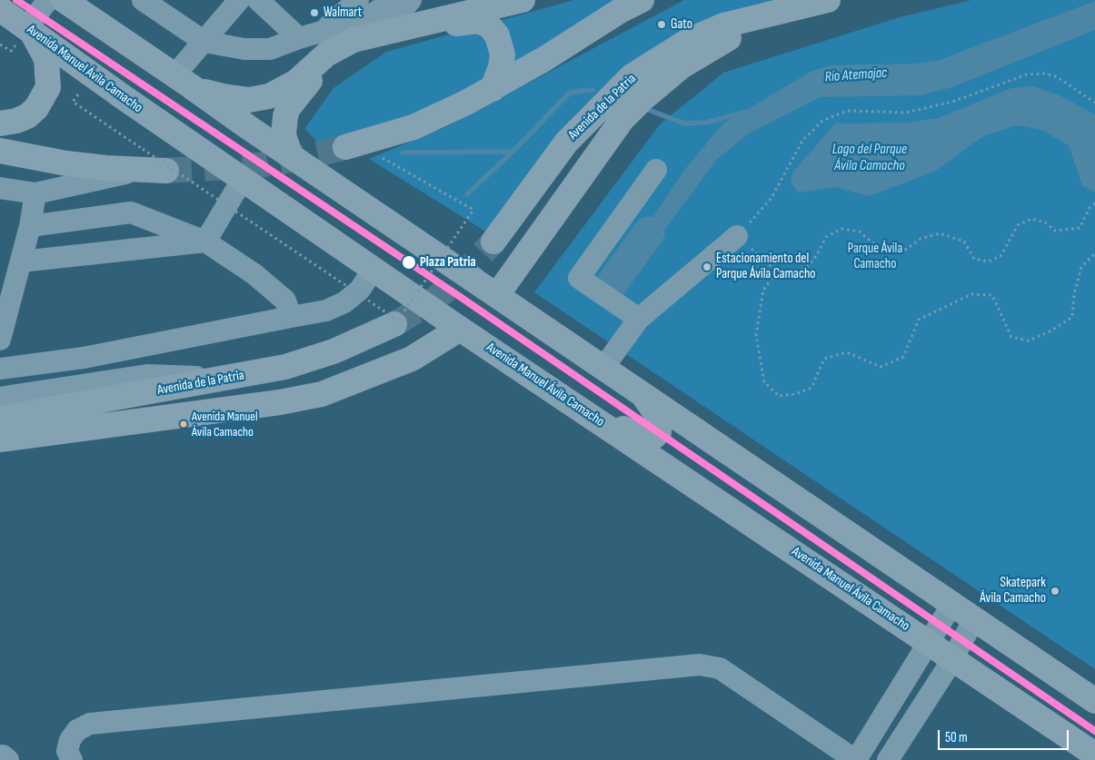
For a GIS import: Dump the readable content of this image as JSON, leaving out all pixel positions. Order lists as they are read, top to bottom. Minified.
{"streets":{"main road":["Avenida Manuel Ávila Camacho","Avenida de la Patria"]},"water":["Río Atemajac","Lago del Parque Ávila Camacho"],"parks":["Parque Ávila Camacho"],"places":["Walmart","Gato","Plaza Patria","Estacionamiento del Parque Ávila Camacho","Avenida Manuel Ávila Camacho","Skatepark Ávila Camacho"],"scale_bar":"50 m"}
